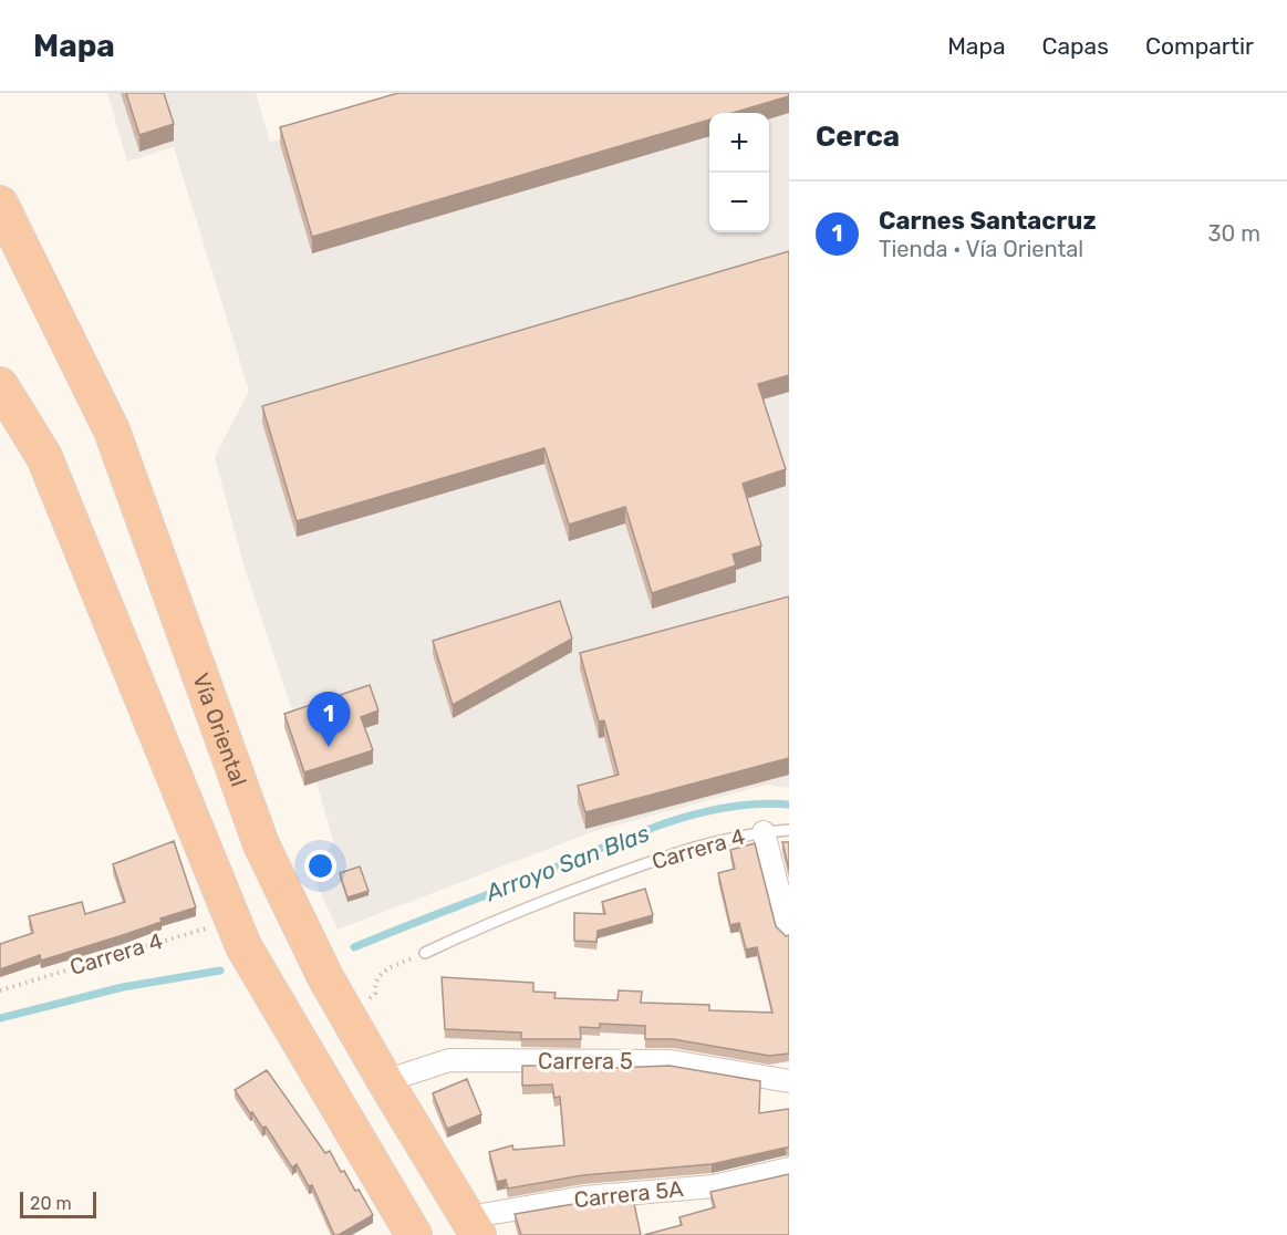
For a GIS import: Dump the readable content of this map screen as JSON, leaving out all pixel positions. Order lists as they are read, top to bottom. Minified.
{"streets":{"highway":["Vía Oriental"],"street":["Carrera 5","Carrera 5A"],"lane":["Carrera 4"]},"crossings":[["Vía Oriental","Carrera 5"],["Vía Oriental","Carrera 5A"]],"water":["Arroyo San Blas"],"scale_bar":"20 m","page":{"header":"Mapa","nav":["Mapa","Capas","Compartir"],"heading":"Cerca","map_buttons":["+","−"],"list":[{"mark":"1","name":"Carnes Santacruz","note":"Tienda · Vía Oriental","value":"30 m"}],"pins":"1","scale":"20 m"}}
